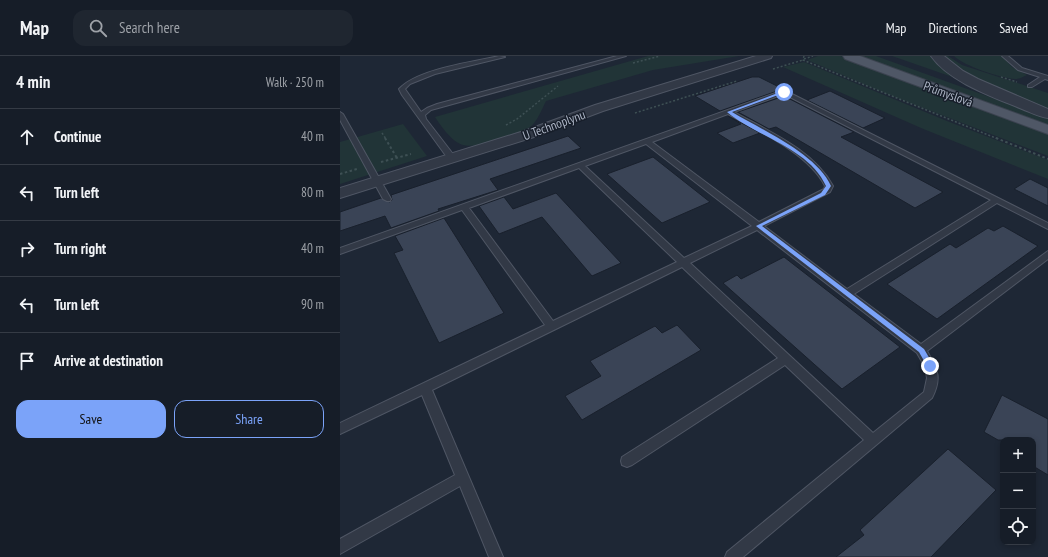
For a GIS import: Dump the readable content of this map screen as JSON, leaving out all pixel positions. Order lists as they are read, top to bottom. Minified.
{"streets":{"main road":["Průmyslová"],"street":["U Technoplynu"]},"page":{"header":"Map","search":"Search here","nav":["Map","Directions","Saved"],"heading":["4 min","Walk · 250 m"],"list":[["Continue","40 m"],["Turn left","80 m"],["Turn right","40 m"],["Turn left","90 m"],"Arrive at destination"],"buttons":["Save","Share"],"map_buttons":["+","−"]}}
